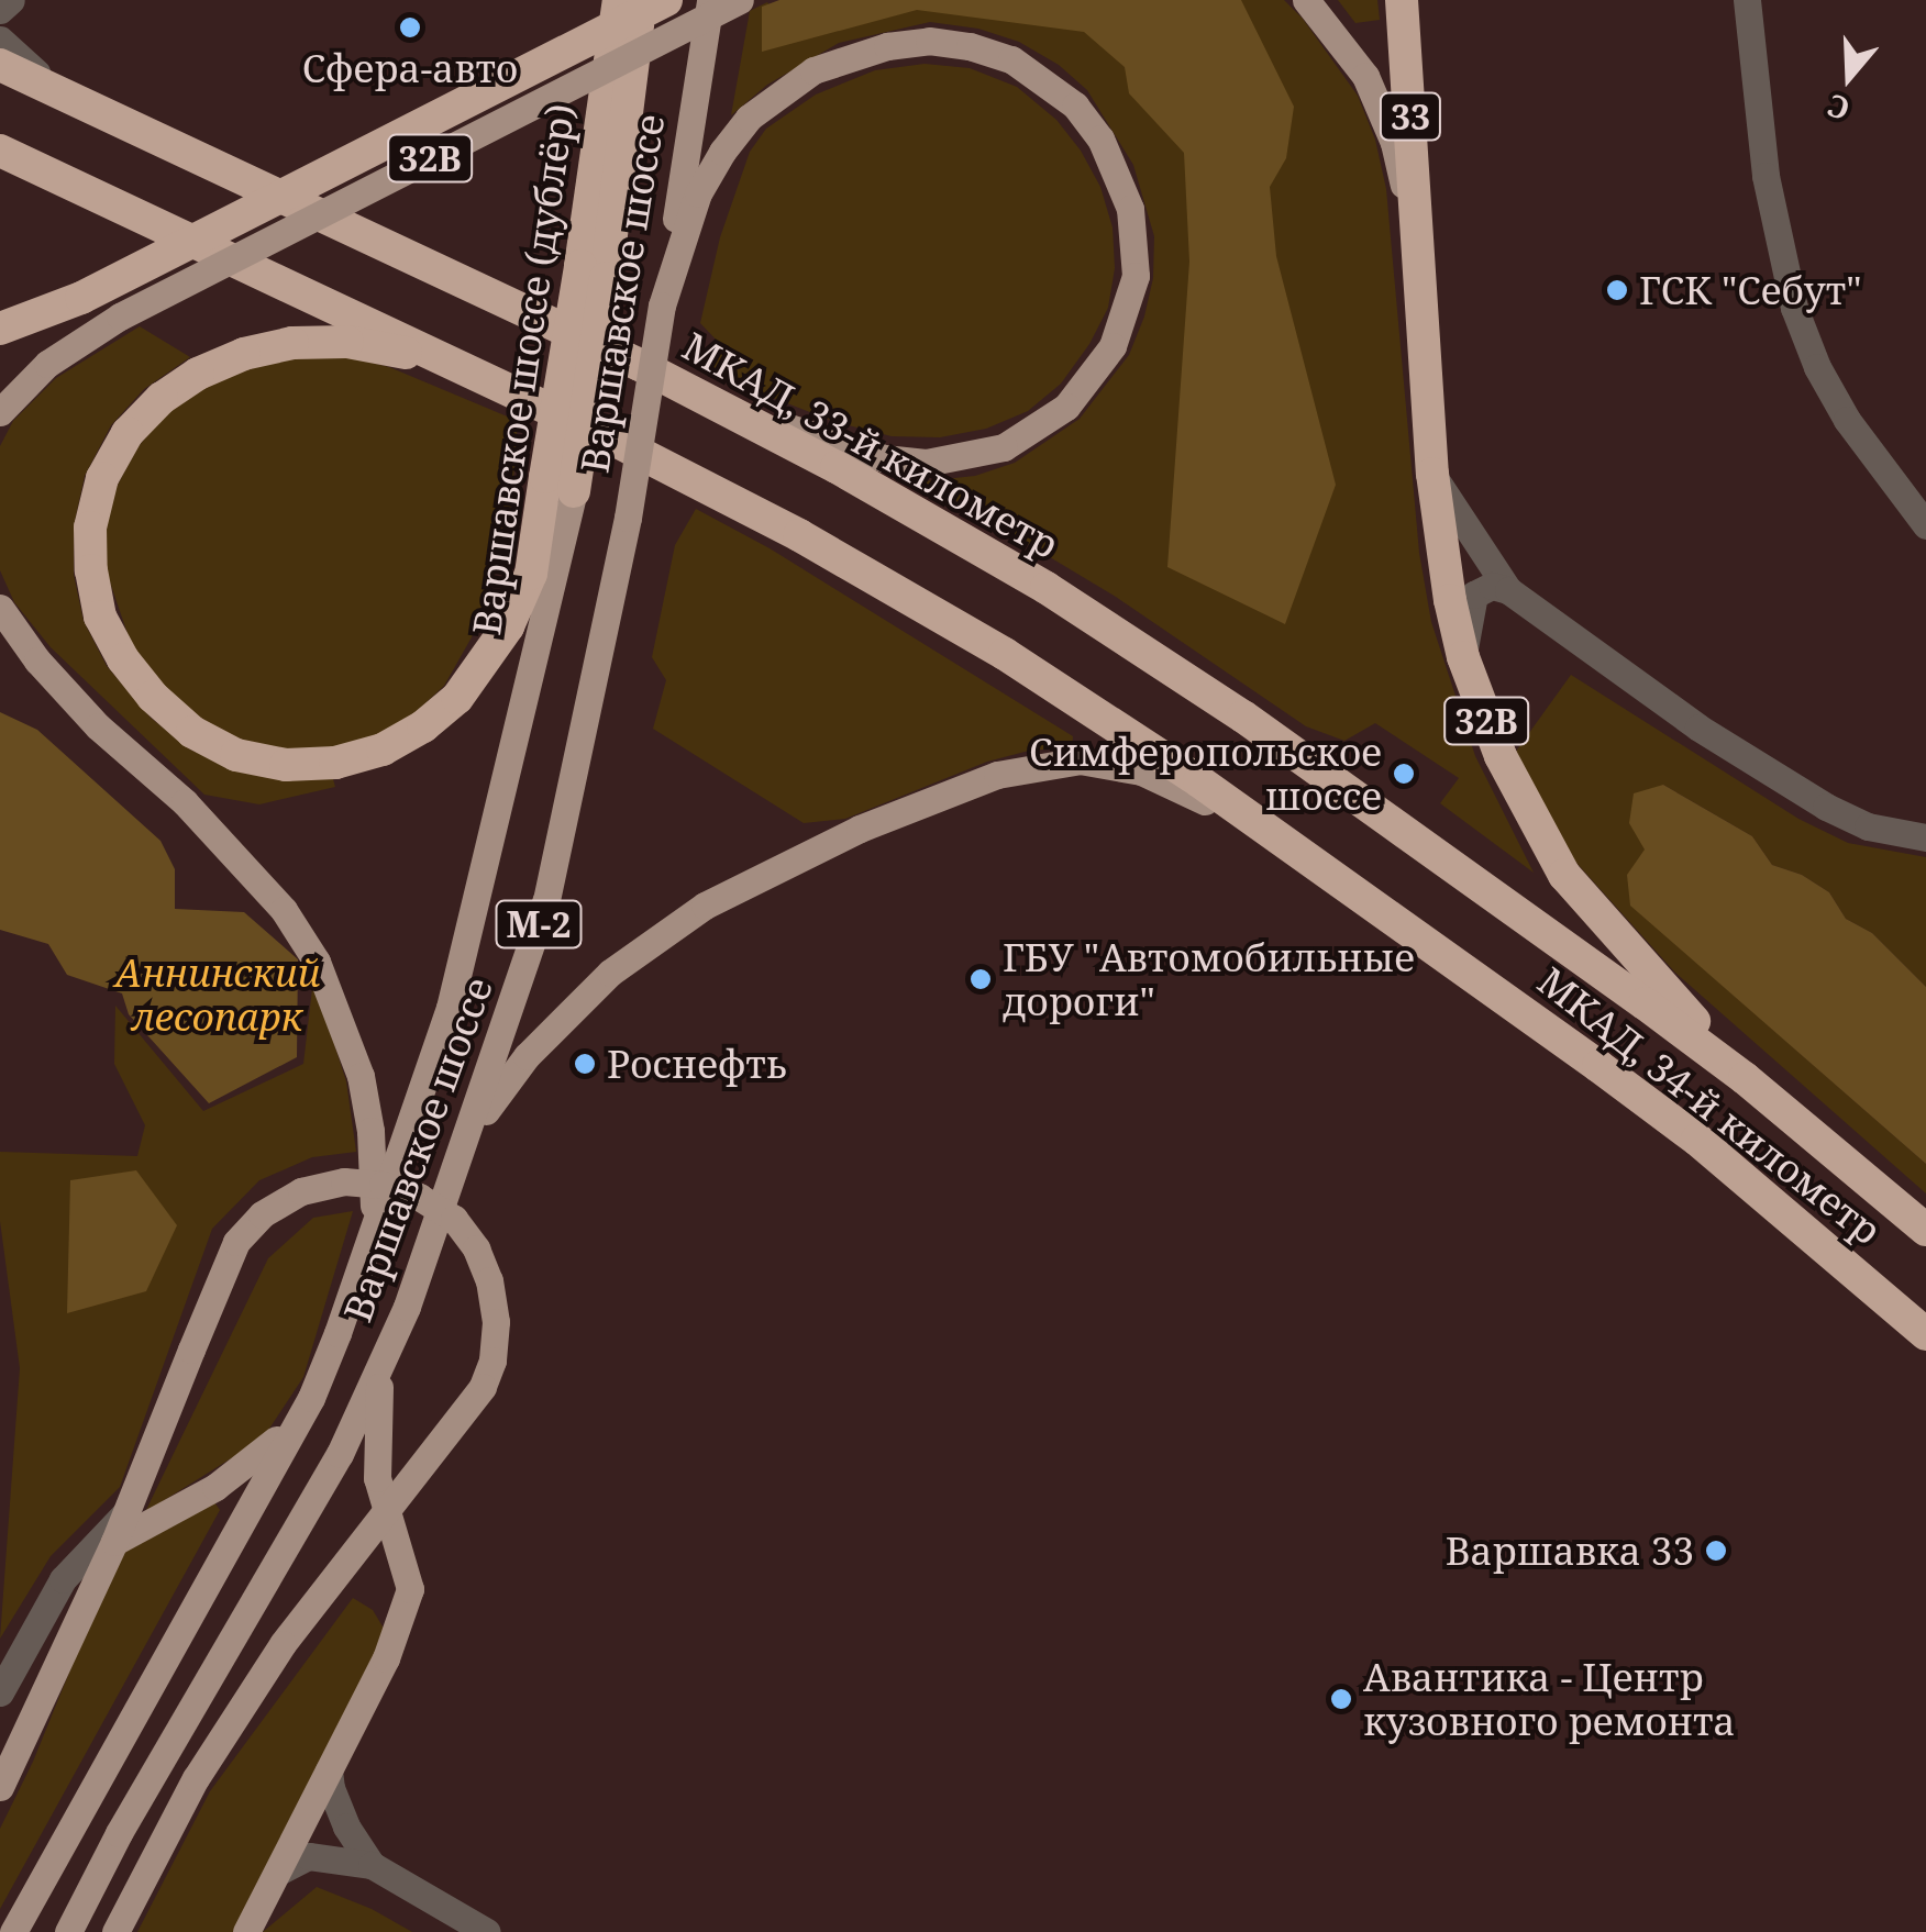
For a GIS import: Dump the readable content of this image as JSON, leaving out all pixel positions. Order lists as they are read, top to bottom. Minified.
{"streets":{"highway":["33","32B","Варшавское шоссе","Варшавское шоссе (дублёр)","МКАД, 33-й километр","М-2","МКАД, 34-й километр"]},"crossings":[["33","32B"],["32B","МКАД, 34-й километр"],["Варшавское шоссе","Варшавское шоссе (дублёр)"],["МКАД, 33-й километр","МКАД, 34-й километр"]],"parks":["Аннинский лесопарк"],"places":["Сфера-авто","ГСК \"Себут\"","Симферопольское шоссе","ГБУ \"Автомобильные дороги\"","Роснефть","Варшавка 33","Авантика - Центр кузовного ремонта"],"north":"bottom"}
